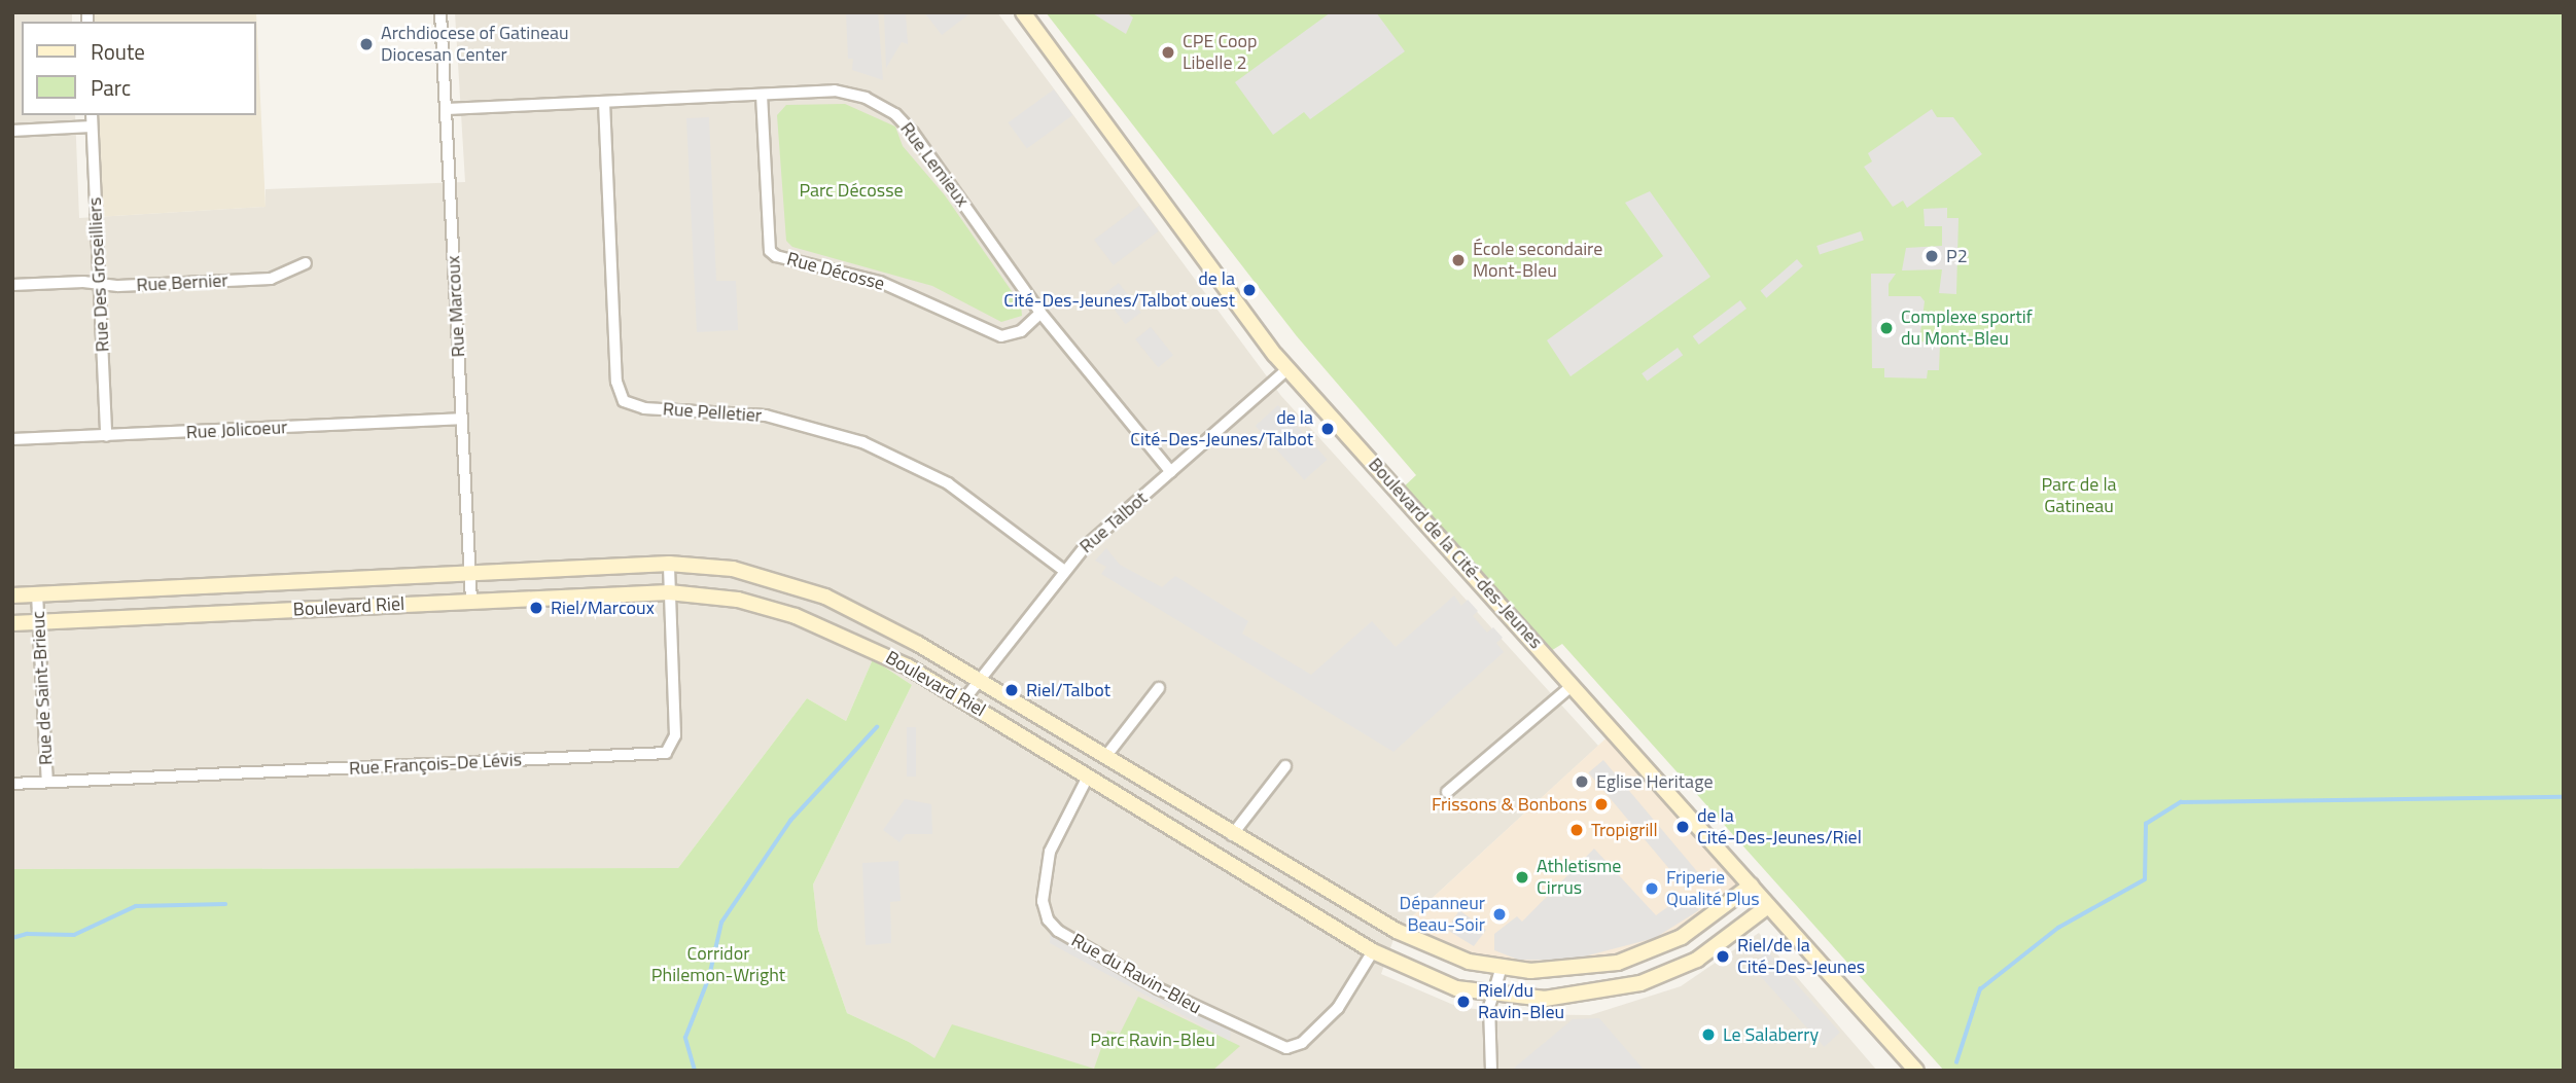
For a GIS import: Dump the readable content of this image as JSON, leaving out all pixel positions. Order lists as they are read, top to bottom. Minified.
{"streets":{"street":["Rue Lemieux","Rue Décosse","Rue Des Groseilliers","Rue Bernier","Rue Marcoux","Rue Pelletier","Rue Jolicoeur","Rue Talbot","Boulevard de la Cité-des-Jeunes","Boulevard Riel","Rue de Saint-Brieuc","Rue François-De Lévis","Rue du Ravin-Bleu"]},"crossings":[["Rue Lemieux","Rue Décosse"],["Rue Lemieux","Rue Marcoux"],["Rue Lemieux","Rue Pelletier"],["Rue Lemieux","Rue Talbot"],["Rue Des Groseilliers","Rue Bernier"],["Rue Des Groseilliers","Rue Jolicoeur"],["Rue Marcoux","Rue Jolicoeur"],["Rue Marcoux","Boulevard Riel"],["Rue Pelletier","Rue Talbot"],["Rue Talbot","Boulevard de la Cité-des-Jeunes"],["Rue Talbot","Boulevard Riel"],["Boulevard de la Cité-des-Jeunes","Boulevard Riel"],["Boulevard Riel","Rue de Saint-Brieuc"],["Boulevard Riel","Rue François-De Lévis"],["Boulevard Riel","Rue du Ravin-Bleu"],["Rue de Saint-Brieuc","Rue François-De Lévis"]],"parks":["Parc Décosse","Parc de la Gatineau","Corridor Philemon-Wright","Parc Ravin-Bleu"],"places":["Archdiocese of Gatineau Diocesan Center","CPE Coop Libelle 2","P2","École secondaire Mont-Bleu","de la Cité-Des-Jeunes/Talbot ouest","Complexe sportif du Mont-Bleu","de la Cité-Des-Jeunes/Talbot","Riel/Marcoux","Riel/Talbot","Eglise Heritage","Frissons & Bonbons","de la Cité-Des-Jeunes/Riel","Tropigrill","Athletisme Cirrus","Friperie Qualité Plus","Dépanneur Beau-Soir","Riel/de la Cité-Des-Jeunes","Riel/du Ravin-Bleu","Le Salaberry"],"legend":["Route","Parc"]}
